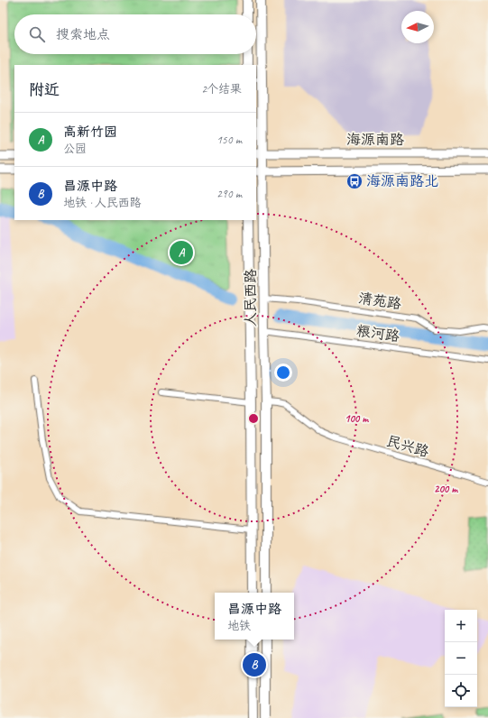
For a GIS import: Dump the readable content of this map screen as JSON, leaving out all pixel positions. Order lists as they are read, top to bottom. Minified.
{"streets":{"main road":["海源南路","人民西路"],"street":["清苑路","粮河路","民兴路"]},"crossings":[["海源南路","人民西路"],["人民西路","清苑路"],["人民西路","粮河路"],["人民西路","民兴路"]],"places":{"bus stop":["海源南路北"]},"north":"left","page":{"search":"搜索地点","heading":["附近","2个结果"],"list":[{"mark":"A","name":"高新竹园","note":"公园","value":"150 m"},{"mark":"B","name":"昌源中路","note":"地铁 · 人民西路","value":"290 m"}],"pins":["A","B"],"popup":["昌源中路","地铁"],"map_buttons":["+","−"]},"rings":["100 m","200 m"]}
